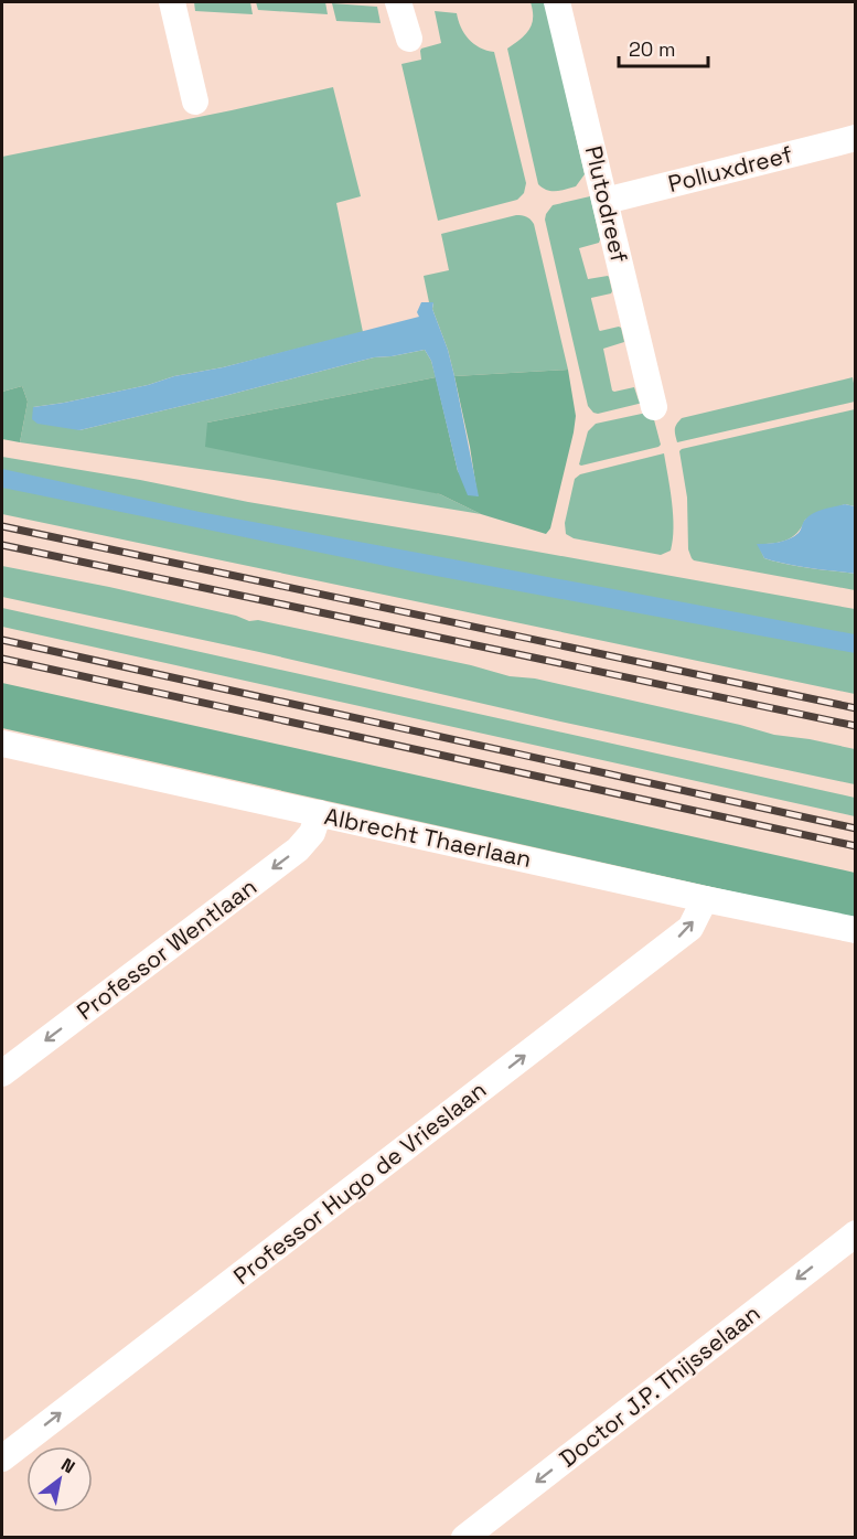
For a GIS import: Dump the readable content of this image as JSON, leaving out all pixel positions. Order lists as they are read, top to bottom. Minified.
{"streets":{"street":["Polluxdreef","Plutodreef","Albrecht Thaerlaan","Professor Wentlaan","Professor Hugo de Vrieslaan","Doctor J.P. Thijsselaan"]},"crossings":[["Polluxdreef","Plutodreef"],["Albrecht Thaerlaan","Professor Wentlaan"],["Albrecht Thaerlaan","Professor Hugo de Vrieslaan"]],"one_way":["Professor Wentlaan","Professor Hugo de Vrieslaan","Doctor J.P. Thijsselaan"],"scale_bar":"20 m","north":"top right"}
